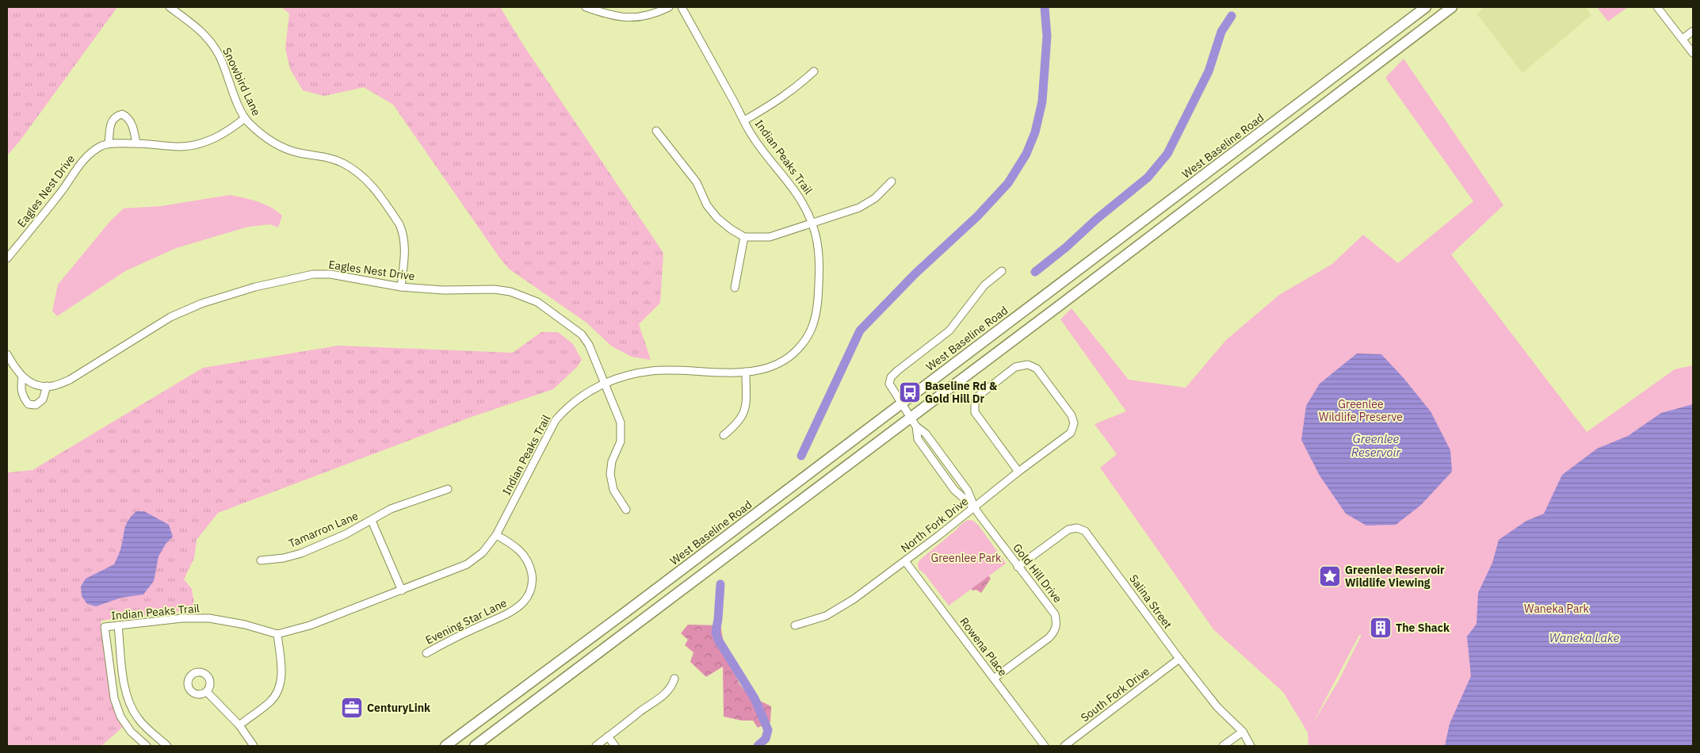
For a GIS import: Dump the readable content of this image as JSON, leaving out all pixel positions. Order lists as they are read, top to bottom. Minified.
{"streets":{"main road":["West Baseline Road"],"street":["Snowbird Lane","Indian Peaks Trail","Eagles Nest Drive","North Fork Drive","Tamarron Lane","Gold Hill Drive","Salina Street","Evening Star Lane","Rowena Place","South Fork Drive"]},"crossings":[["Snowbird Lane","Eagles Nest Drive"],["West Baseline Road","Gold Hill Drive"],["Indian Peaks Trail","Eagles Nest Drive"],["Indian Peaks Trail","Tamarron Lane"],["Indian Peaks Trail","Evening Star Lane"],["North Fork Drive","Gold Hill Drive"],["North Fork Drive","Rowena Place"],["Gold Hill Drive","Salina Street"],["Gold Hill Drive","Rowena Place"],["Salina Street","South Fork Drive"]],"water":["Greenlee Reservoir","Waneka Lake"],"parks":["Greenlee Wildlife Preserve","Greenlee Park","Waneka Park"],"places":{"bus stop":["Baseline Rd & Gold Hill Dr"],"place":["Greenlee Reservoir Wildlife Viewing"],"building":["The Shack"],"office":["CenturyLink"]}}
